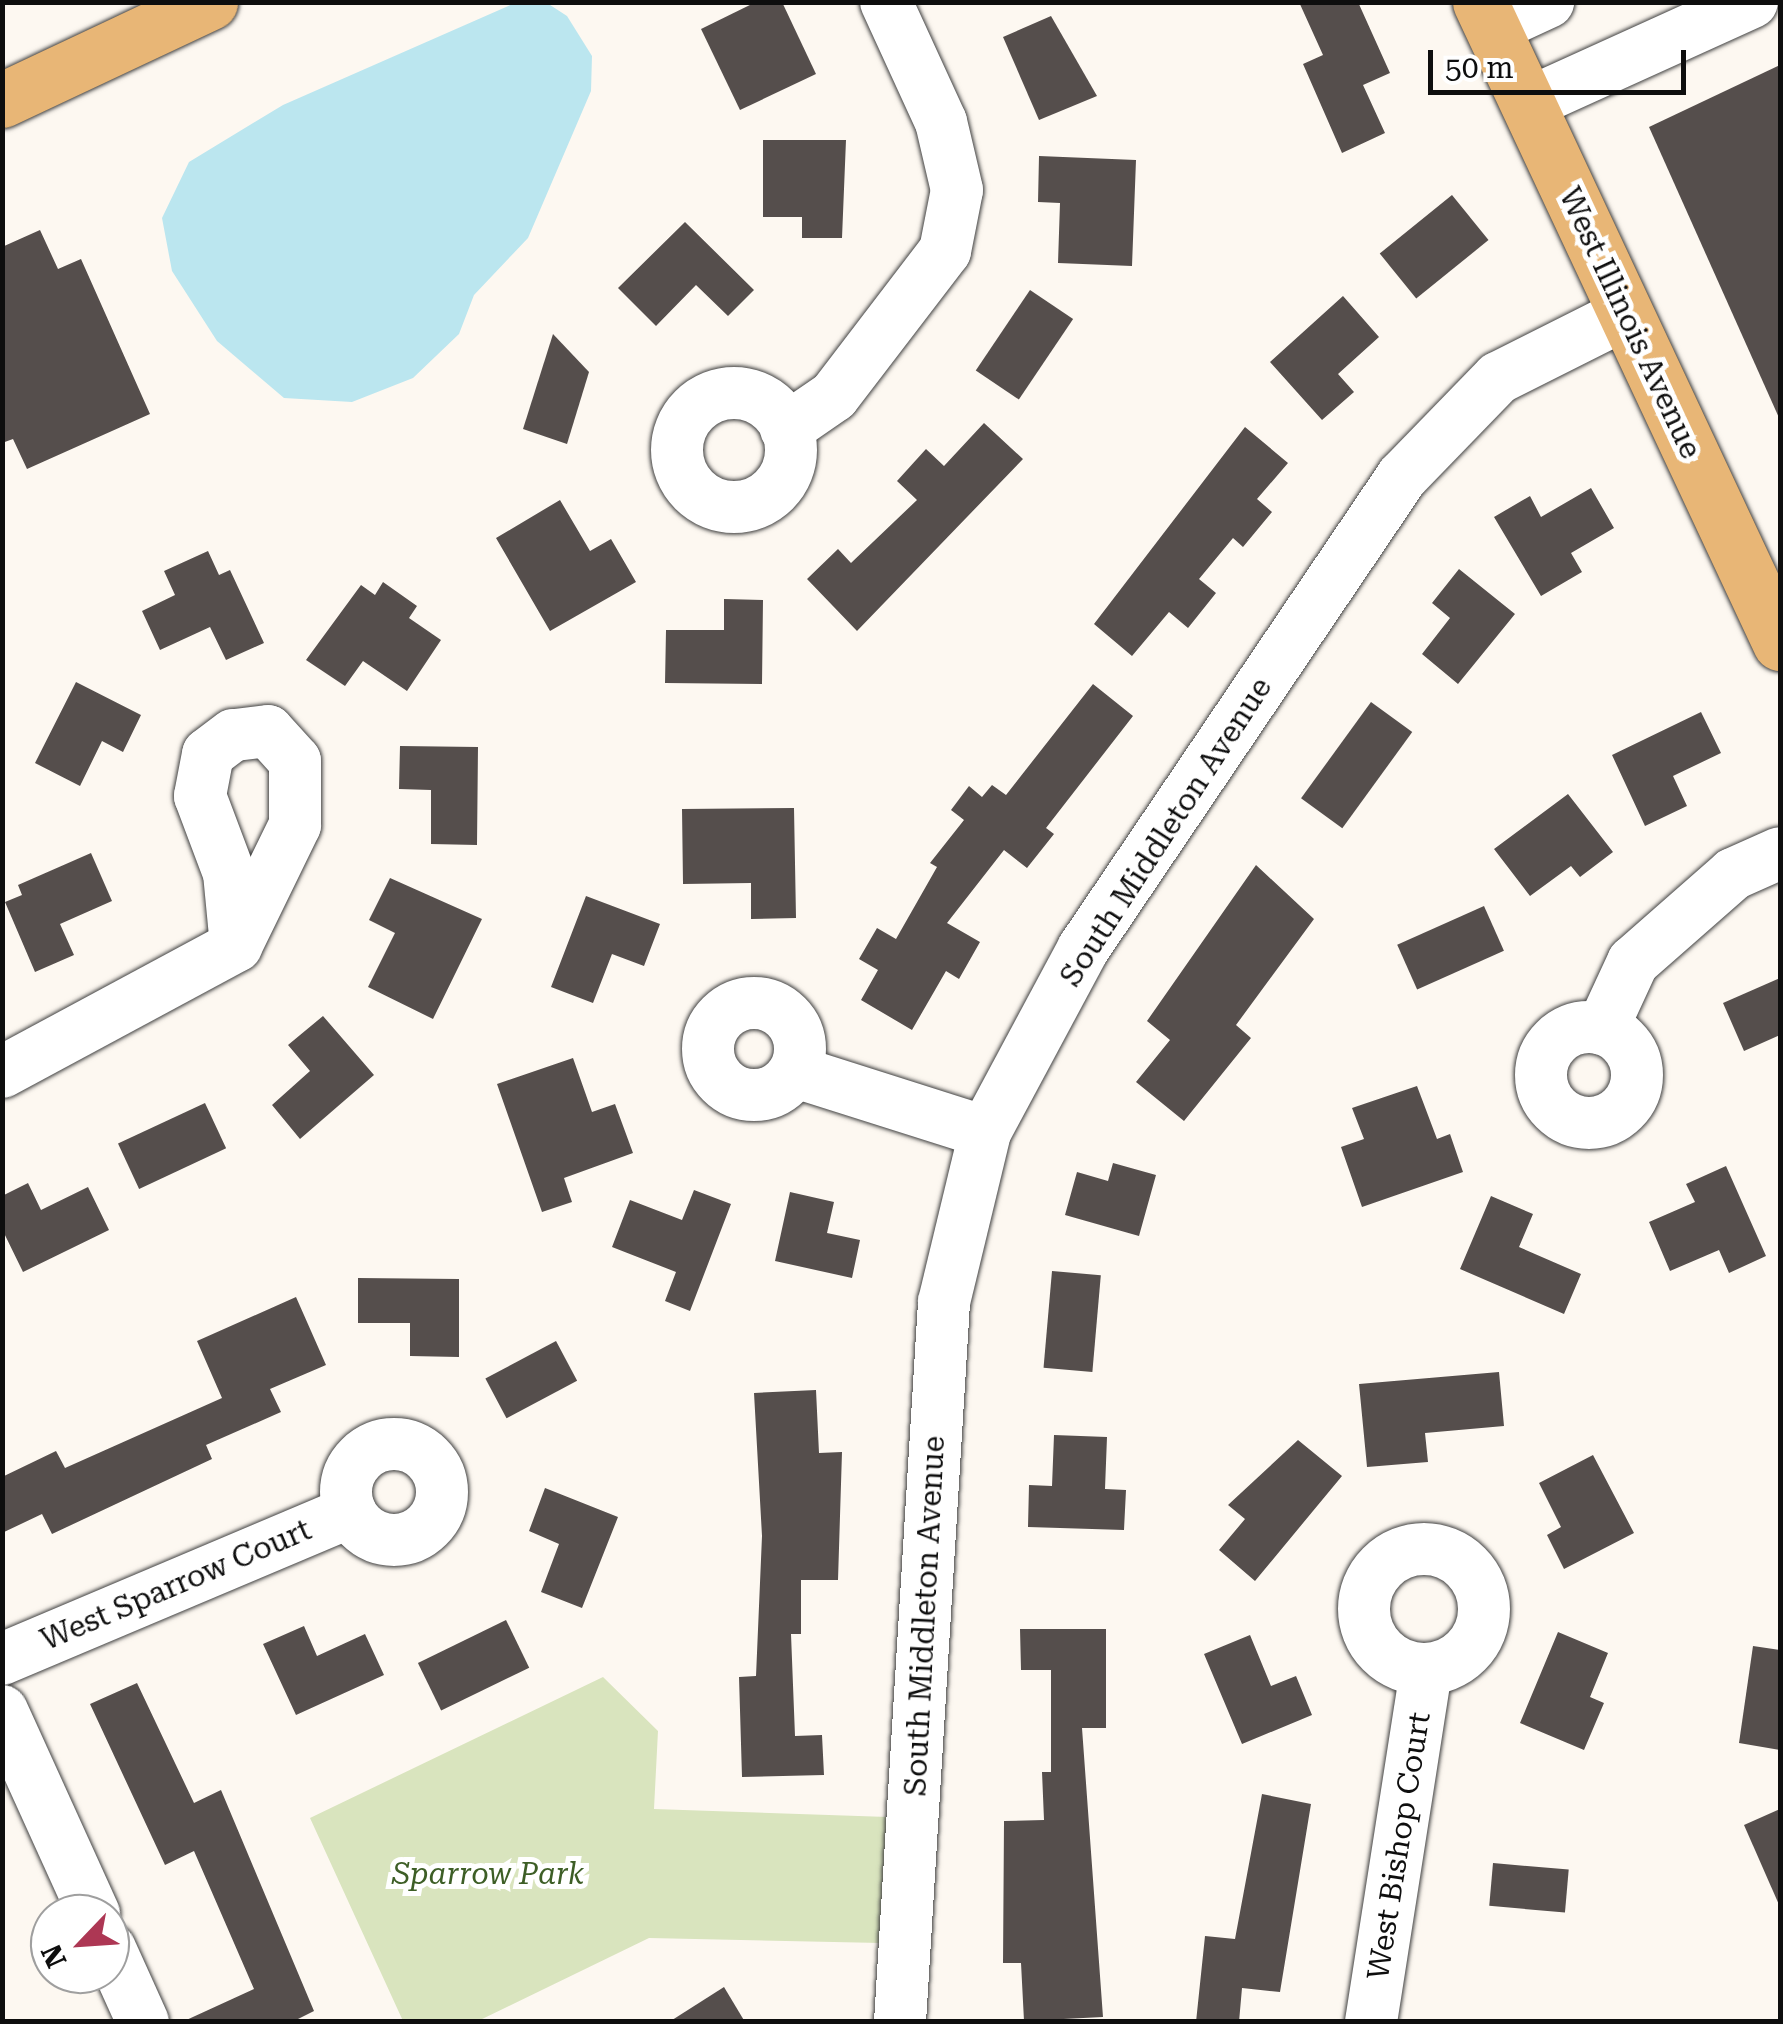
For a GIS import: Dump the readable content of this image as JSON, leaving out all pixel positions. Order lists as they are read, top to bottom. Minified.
{"streets":{"main road":["West Illinois Avenue"],"street":["South Middleton Avenue","West Sparrow Court","West Bishop Court"]},"crossings":[["West Illinois Avenue","South Middleton Avenue"]],"parks":["Sparrow Park"],"scale_bar":"50 m","north":"bottom left"}
